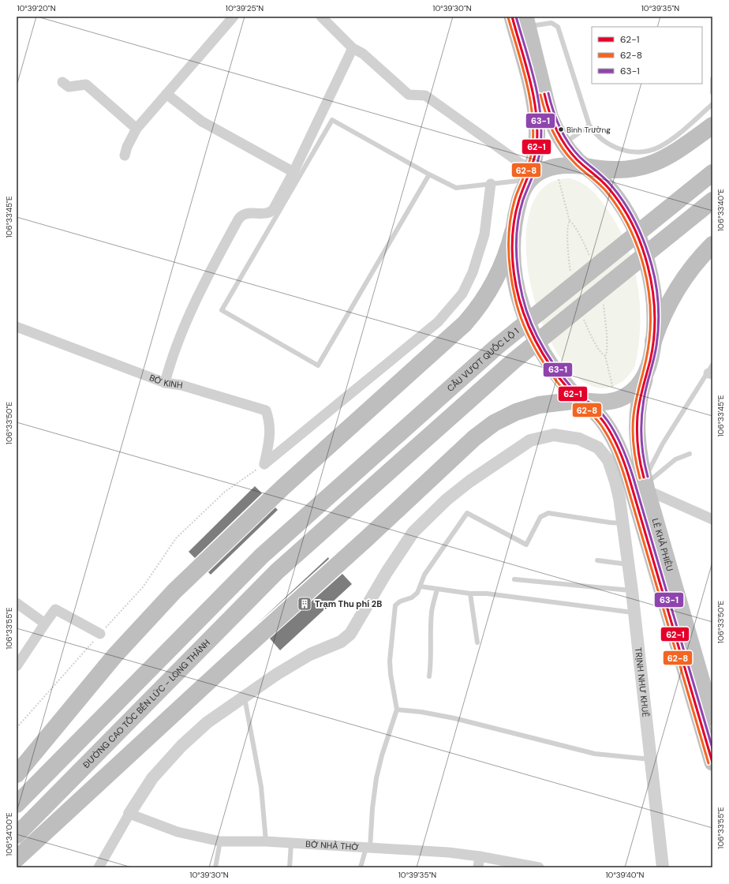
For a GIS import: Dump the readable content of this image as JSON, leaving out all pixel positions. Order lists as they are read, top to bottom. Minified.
{"streets":{"highway":["CẦU VƯỢT QUỐC LỘ 1","LÊ KHẢ PHIÊU","ĐƯỜNG CAO TỐC BẾN LỨC - LONG THÀNH"],"street":["BỜ KINH","TRỊNH NHƯ KHUÊ","BỜ NHÀ THỜ"]},"crossings":[["LÊ KHẢ PHIÊU","TRỊNH NHƯ KHUÊ"],["TRỊNH NHƯ KHUÊ","BỜ NHÀ THỜ"]],"places":{"other":["Bình Trường"],"building":["Trạm Thu phí 2B"]},"lines":["transit line 62-1","transit line 63-1","transit line 62-8"],"legend":["62-1","62-8","63-1"],"coordinates":["10°39'20\"N","10°39'25\"N","10°39'30\"N","10°39'35\"N","106°33'40\"E","106°33'45\"E","106°33'50\"E","106°33'55\"E","106°34'00\"E","10°39'40\"N"]}
